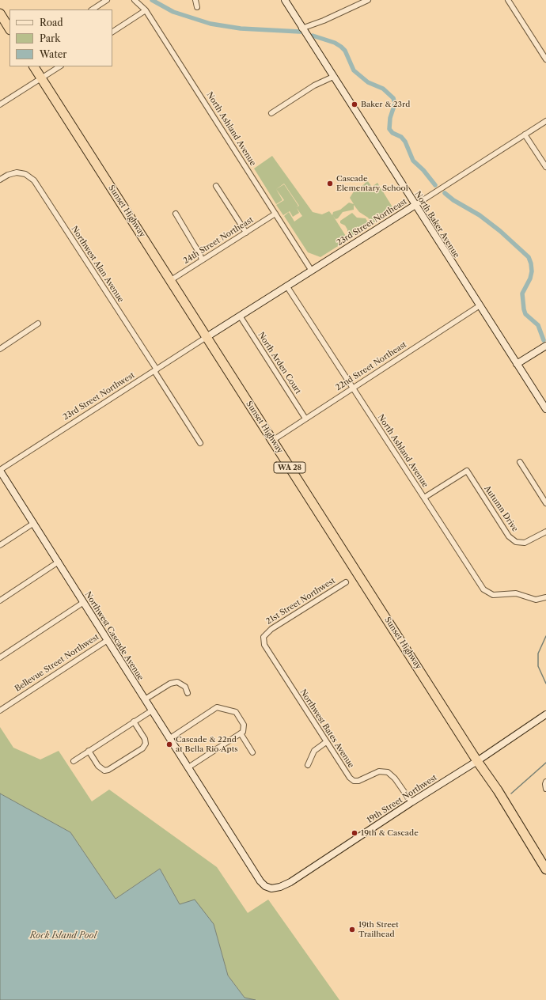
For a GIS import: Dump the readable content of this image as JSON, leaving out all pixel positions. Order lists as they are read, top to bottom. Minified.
{"streets":{"highway":["Sunset Highway","WA 28"],"street":["North Ashland Avenue","23rd Street Northeast","North Baker Avenue","24th Street Northeast","Northwest Alan Avenue","North Arden Court","22nd Street Northeast","23rd Street Northwest","Autumn Drive","21st Street Northwest","Northwest Cascade Avenue","Bellevue Street Northwest","Northwest Bates Avenue","19th Street Northwest"]},"crossings":[["North Ashland Avenue","23rd Street Northeast"],["North Ashland Avenue","24th Street Northeast"],["North Ashland Avenue","22nd Street Northeast"],["North Ashland Avenue","Autumn Drive"],["Sunset Highway","23rd Street Northeast"],["Sunset Highway","24th Street Northeast"],["Sunset Highway","22nd Street Northeast"],["Sunset Highway","23rd Street Northwest"],["Sunset Highway","19th Street Northwest"],["23rd Street Northeast","North Baker Avenue"],["23rd Street Northeast","North Arden Court"],["23rd Street Northeast","23rd Street Northwest"],["North Baker Avenue","22nd Street Northeast"],["Northwest Alan Avenue","23rd Street Northwest"],["North Arden Court","22nd Street Northeast"],["23rd Street Northwest","Northwest Cascade Avenue"],["21st Street Northwest","Northwest Bates Avenue"],["Northwest Cascade Avenue","Bellevue Street Northwest"],["Northwest Cascade Avenue","19th Street Northwest"],["Northwest Bates Avenue","19th Street Northwest"]],"water":["Rock Island Pool"],"places":["Baker & 23rd","Cascade Elementary School","Cascade & 22nd at Bella Rio Apts","19th & Cascade","19th Street Trailhead"],"legend":["Road","Park","Water"]}
